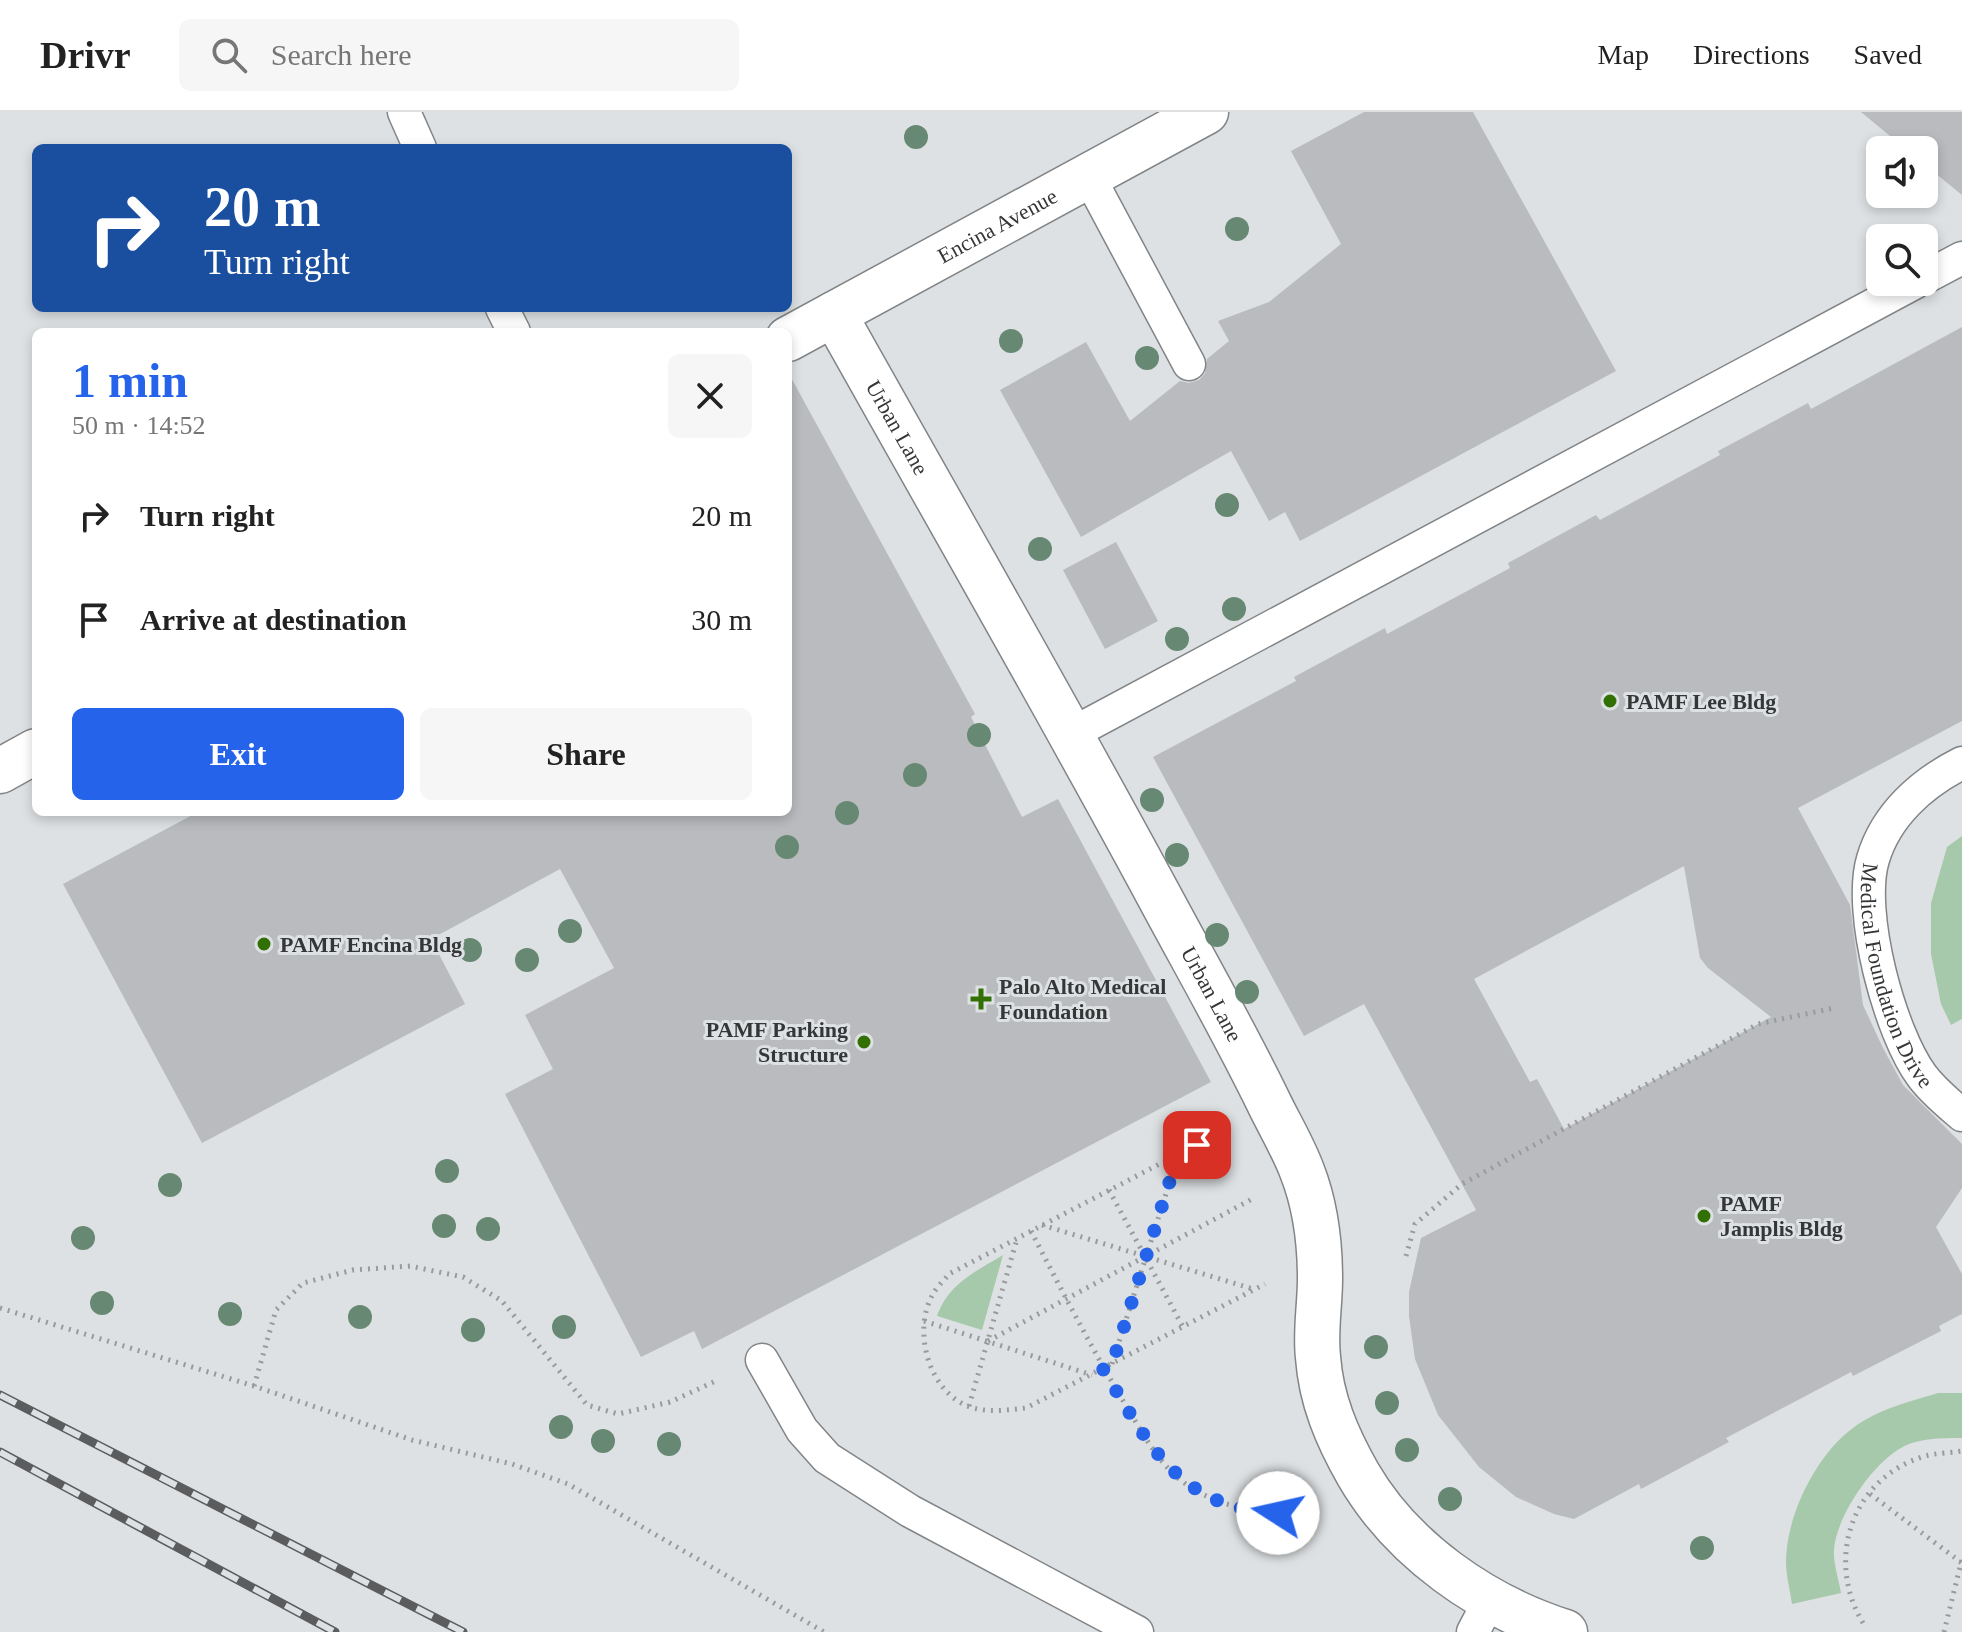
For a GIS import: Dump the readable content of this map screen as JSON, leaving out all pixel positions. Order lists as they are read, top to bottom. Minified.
{"streets":{"street":["Encina Avenue","Urban Lane"],"lane":["Medical Foundation Drive"]},"crossings":[["Encina Avenue","Urban Lane"]],"places":{"other":["PAMF Lee Bldg","PAMF Encina Bldg","PAMF Parking Structure","PAMF Jamplis Bldg"],"health":["Palo Alto Medical Foundation"]},"page":{"header":"Drivr","search":"Search here","nav":["Map","Directions","Saved"],"turn":["20 m","Turn right"],"heading":["1 min","50 m · 14:52"],"list":[{"name":"Turn right","value":"20 m"},{"name":"Arrive at destination","value":"30 m"}],"buttons":["Exit","Share"]}}
